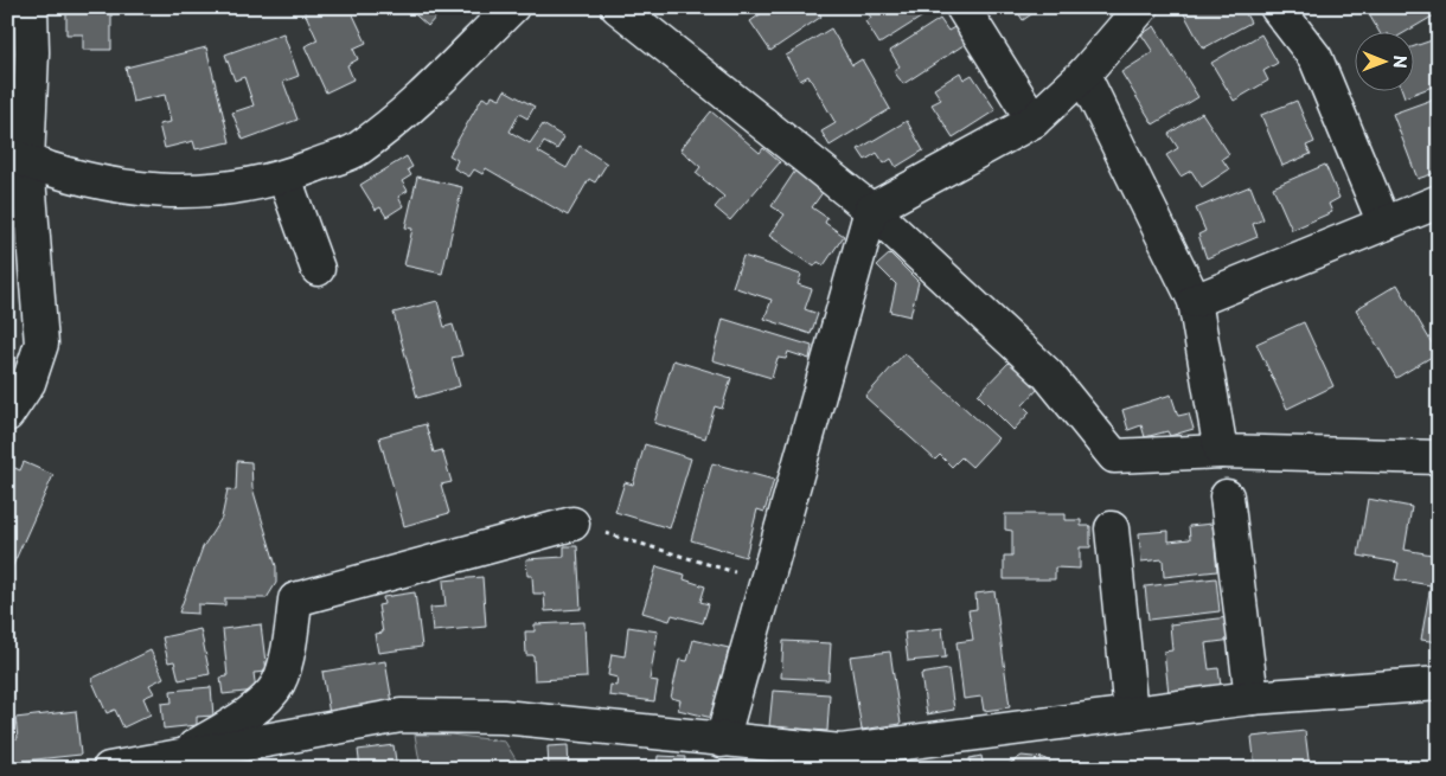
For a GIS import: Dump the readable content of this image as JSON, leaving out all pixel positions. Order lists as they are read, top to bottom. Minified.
{"north":"right"}
